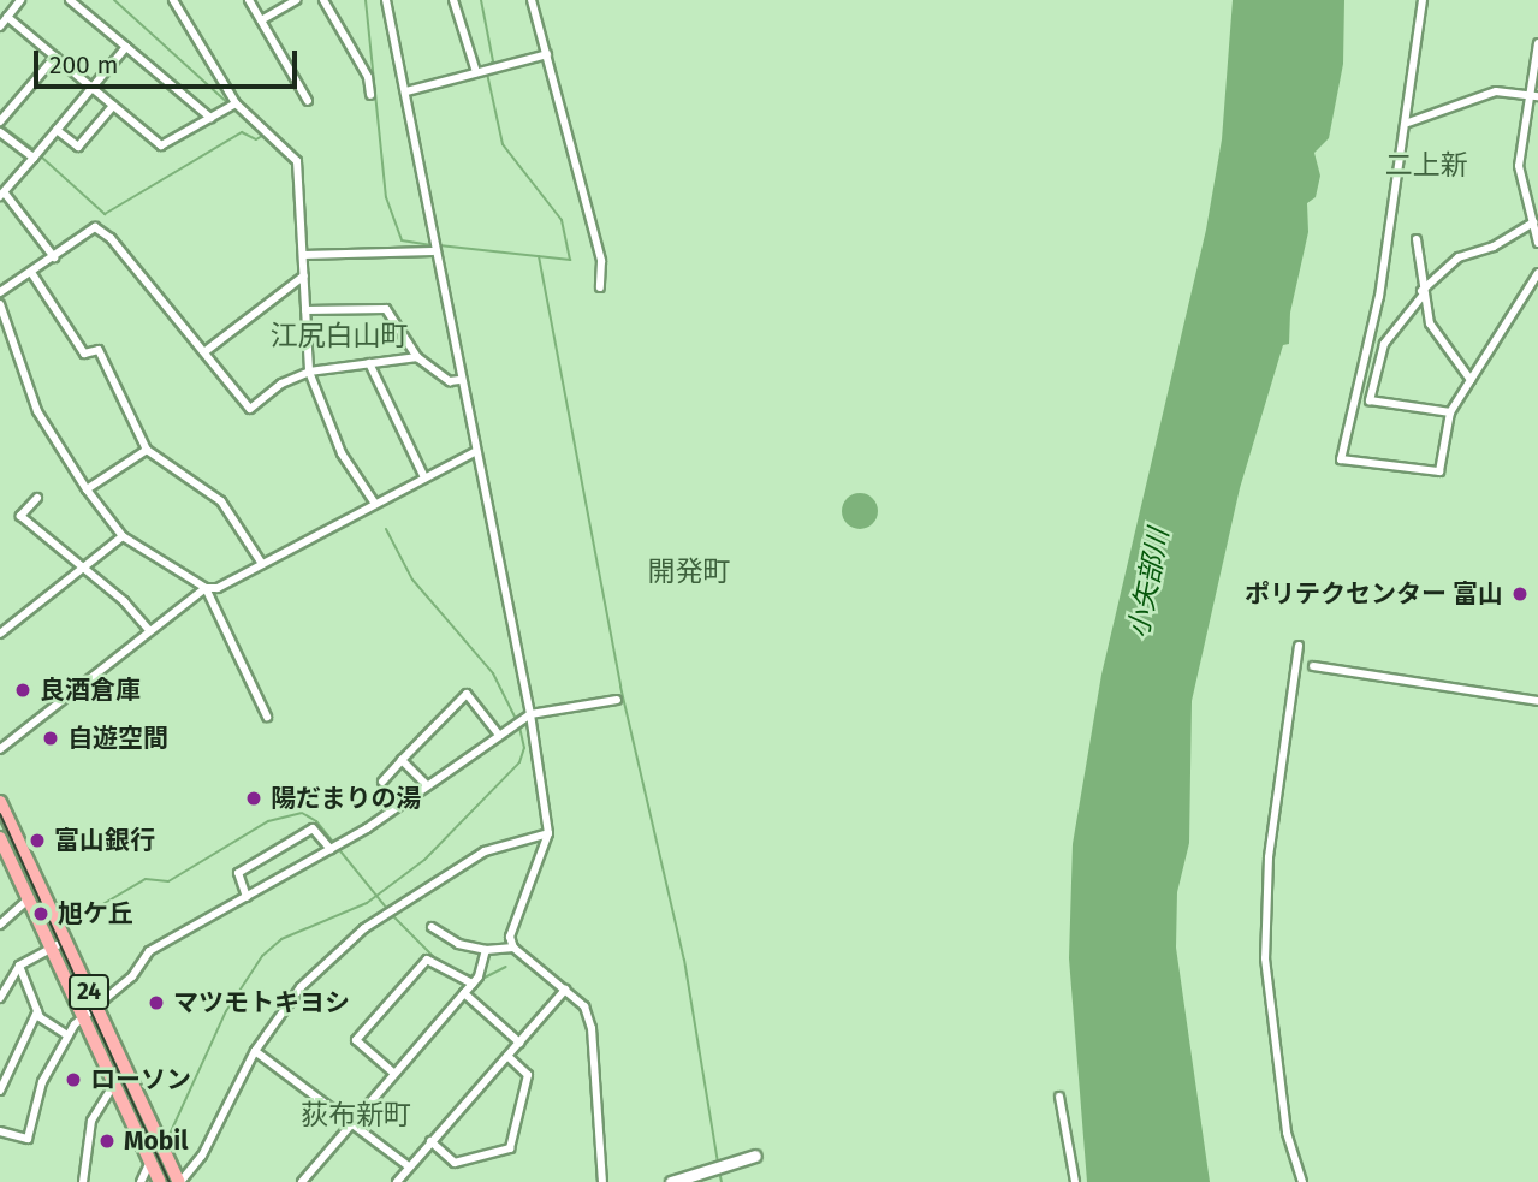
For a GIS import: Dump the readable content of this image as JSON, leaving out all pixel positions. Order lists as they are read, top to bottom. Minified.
{"streets":{"main road":["24"]},"districts":["二上新","江尻白山町","開発町","荻布新町"],"water":["小矢部川"],"places":["ポリテクセンター 富山","良酒倉庫","自遊空間","陽だまりの湯","富山銀行","旭ケ丘","マツモトキヨシ","ローソン","Mobil"],"scale_bar":"200 m"}
